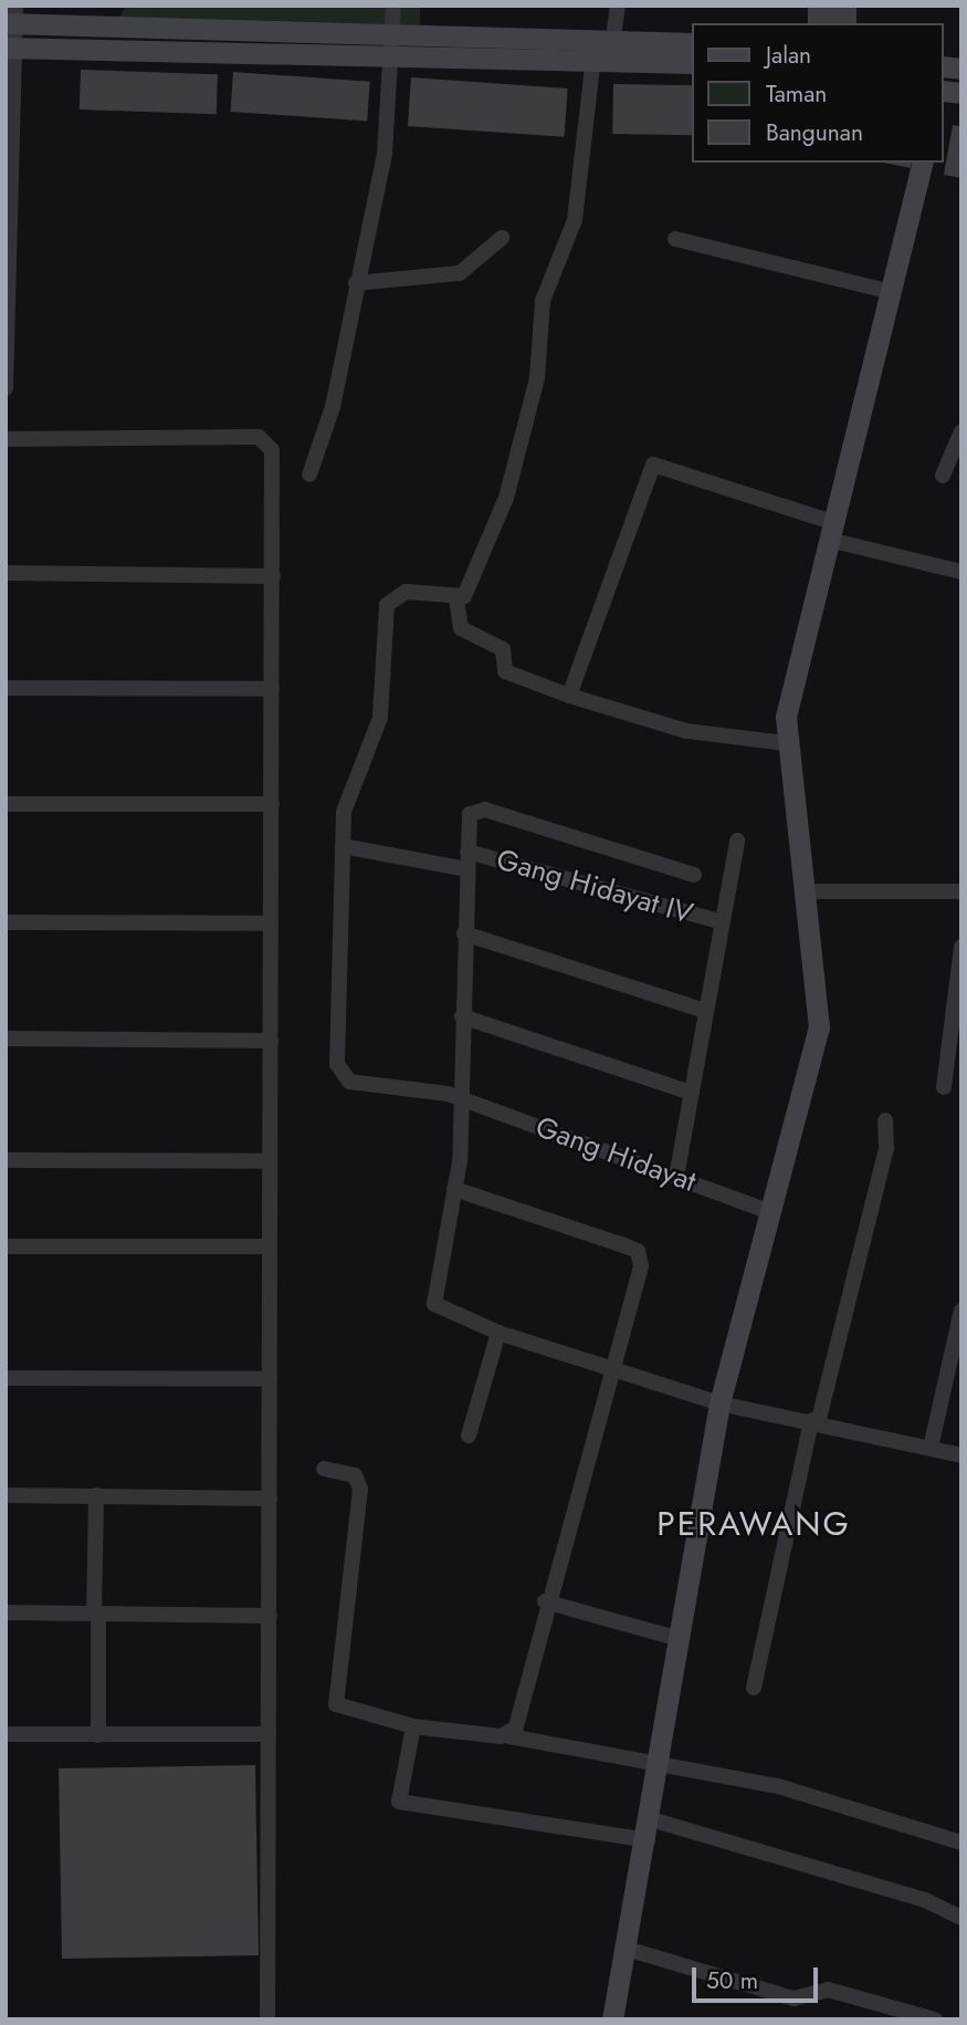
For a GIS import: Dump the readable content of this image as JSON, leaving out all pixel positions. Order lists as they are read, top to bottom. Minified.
{"streets":{"street":["Gang Hidayat IV","Gang Hidayat"]},"districts":["PERAWANG"],"legend":["Jalan","Taman","Bangunan"],"scale_bar":"50 m"}
